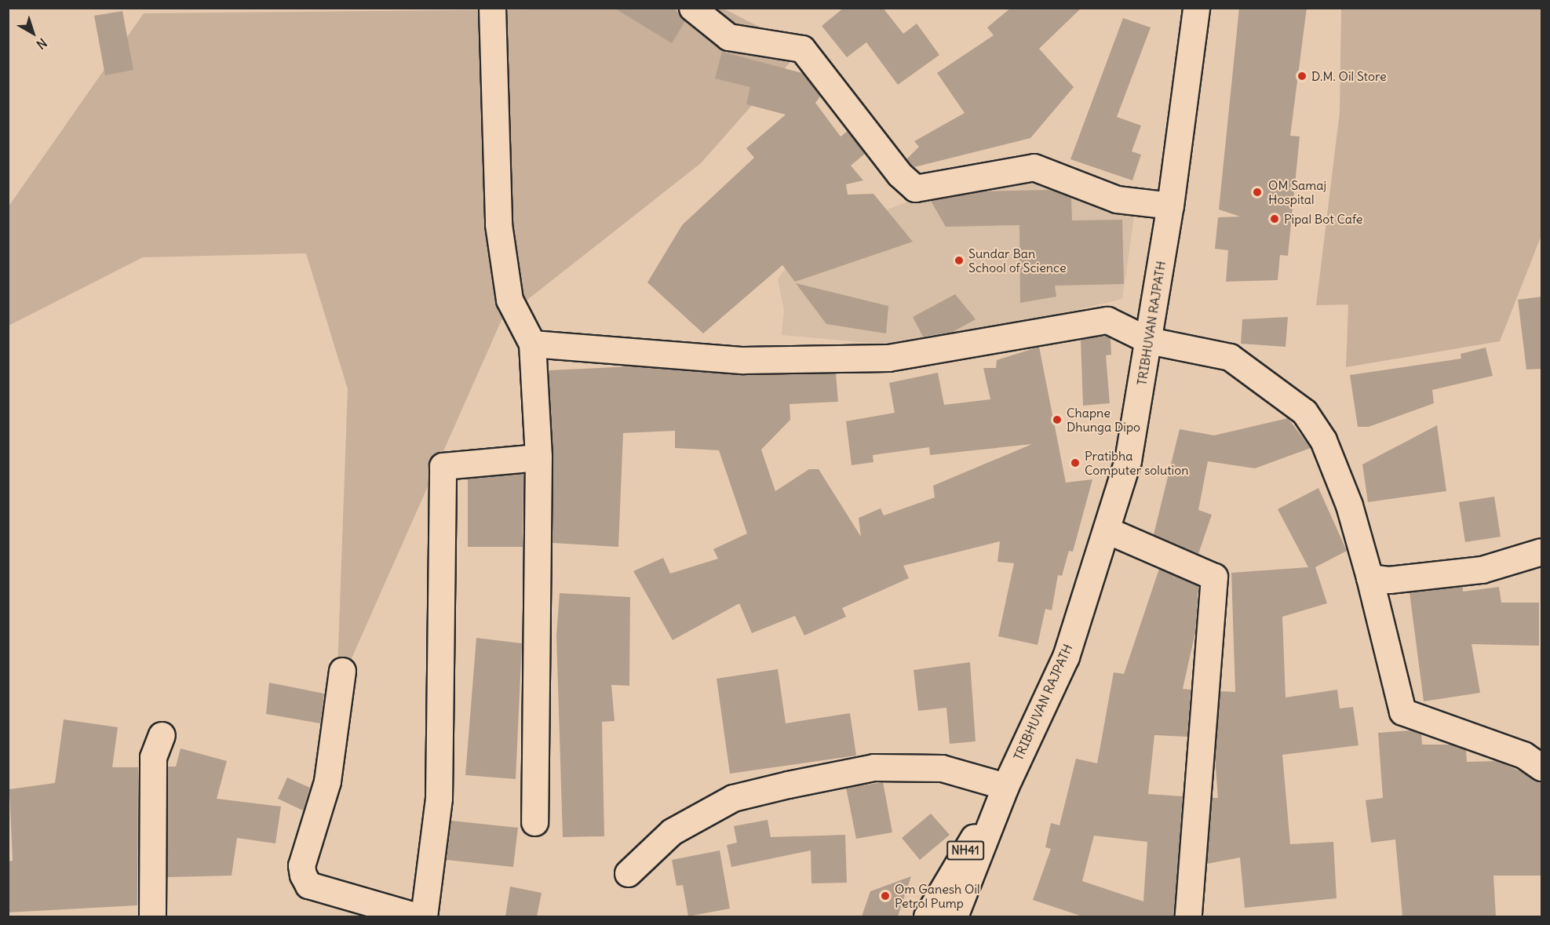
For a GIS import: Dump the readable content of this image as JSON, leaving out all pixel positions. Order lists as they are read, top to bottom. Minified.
{"streets":{"main road":["TRIBHUVAN RAJPATH","NH41"]},"places":["D.M. Oil Store","OM Samaj Hospital","Pipal Bot Cafe","Sundar Ban School of Science","Chapne Dhunga Dipo","Pratibha Computer solution","Om Ganesh Oil Petrol Pump"],"north":"bottom right"}
